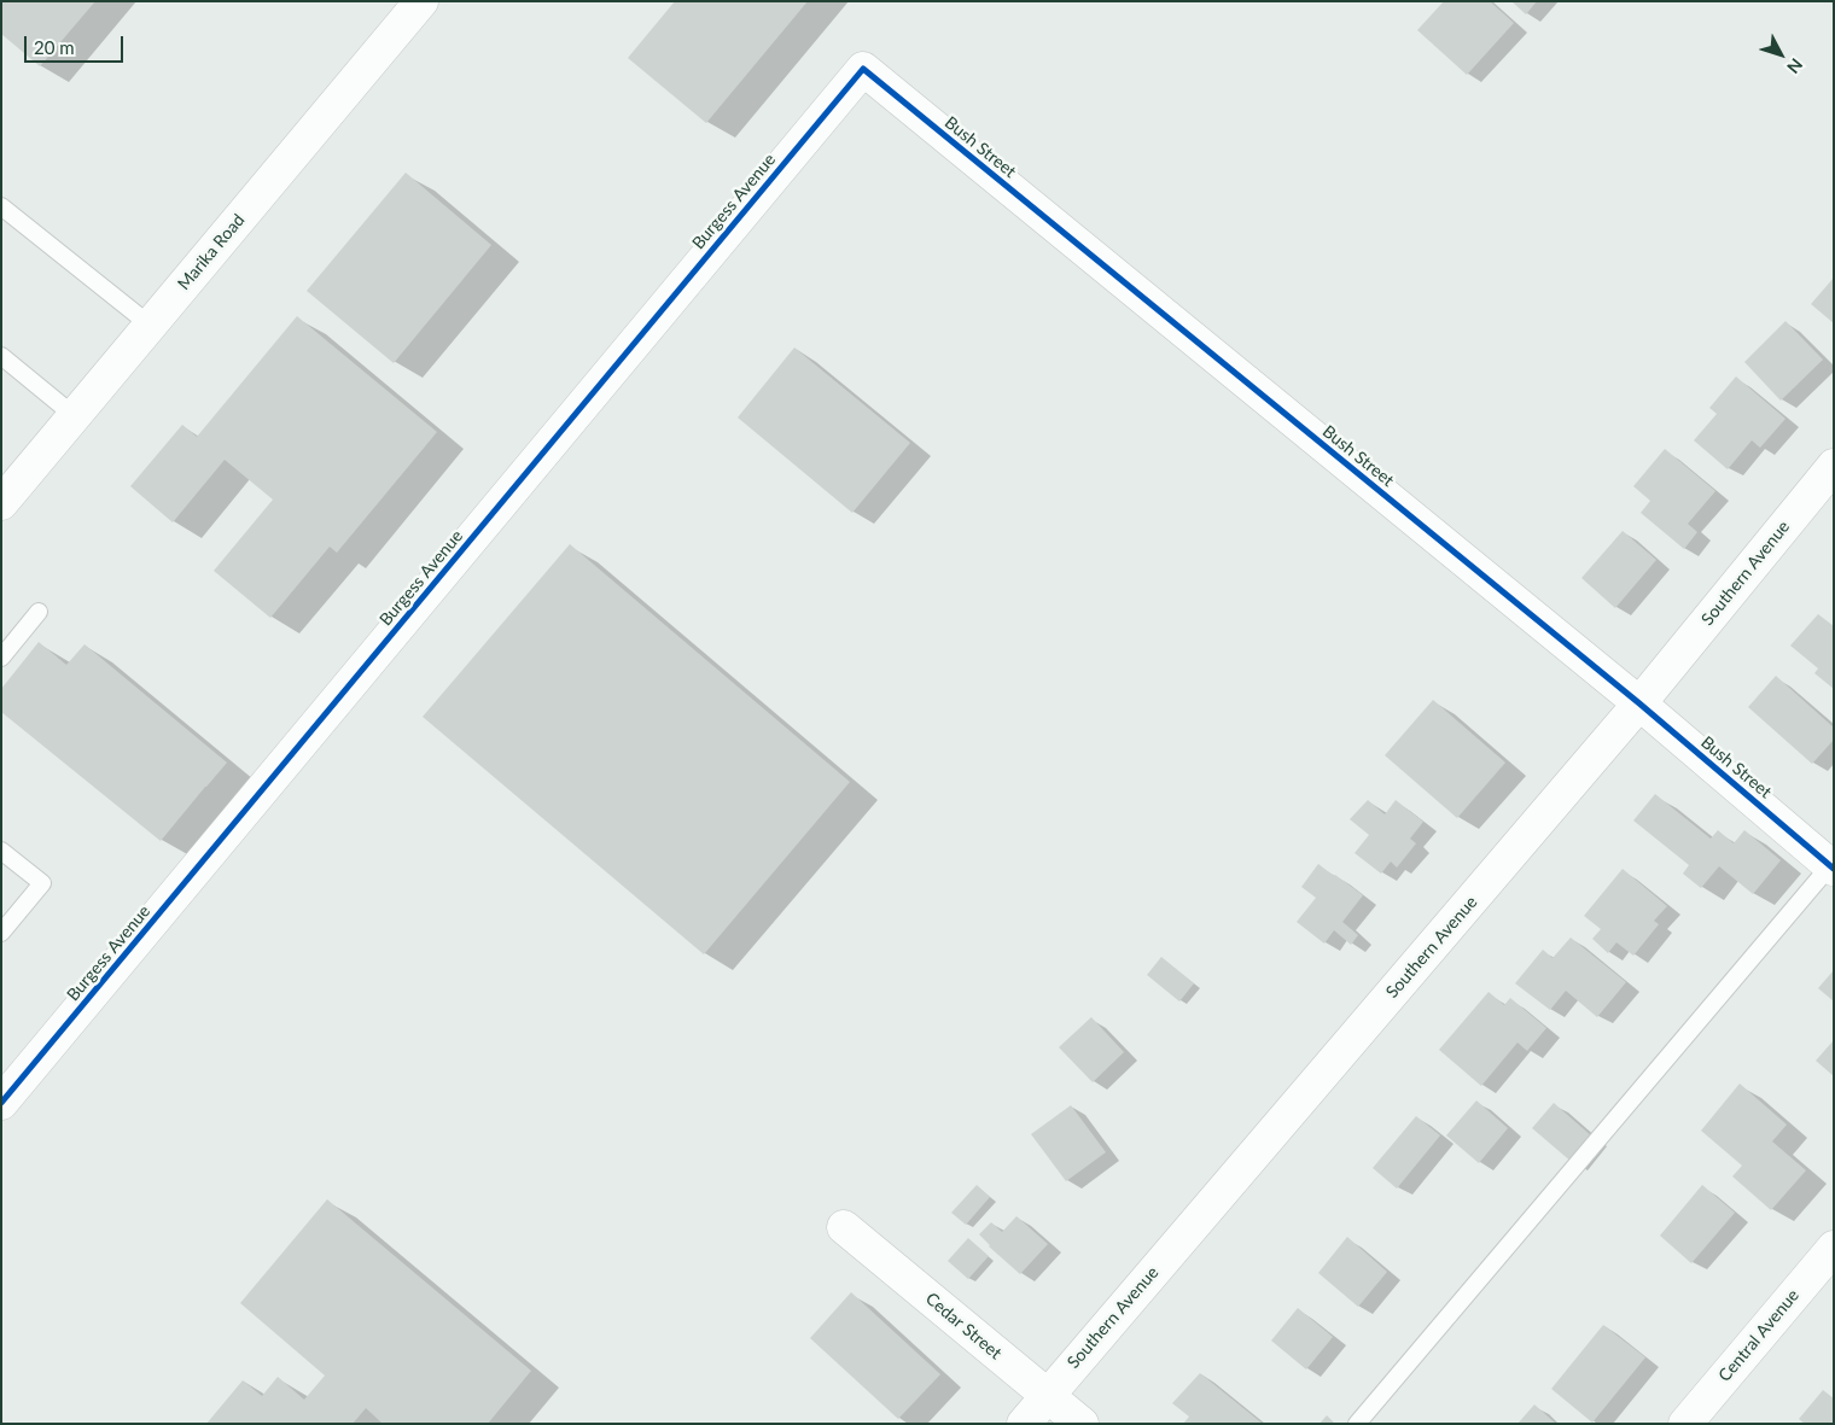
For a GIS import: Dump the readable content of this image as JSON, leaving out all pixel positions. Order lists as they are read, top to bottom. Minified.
{"streets":{"street":["Bush Street","Burgess Avenue","Marika Road","Southern Avenue","Cedar Street","Central Avenue"]},"crossings":[["Bush Street","Burgess Avenue"],["Bush Street","Southern Avenue"],["Southern Avenue","Cedar Street"]],"scale_bar":"20 m","north":"bottom right"}
